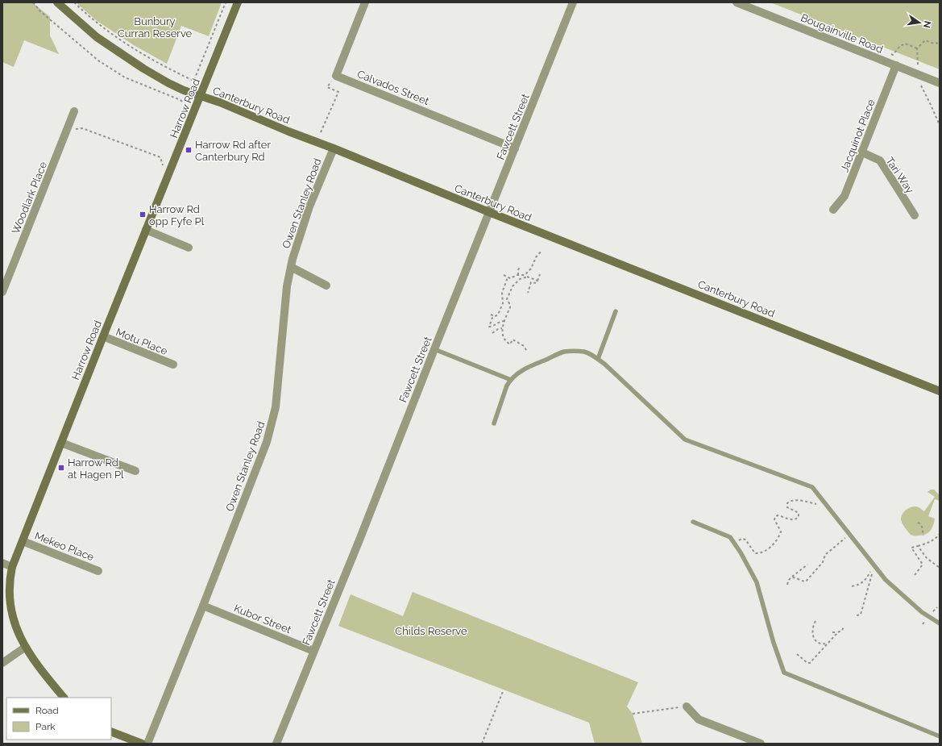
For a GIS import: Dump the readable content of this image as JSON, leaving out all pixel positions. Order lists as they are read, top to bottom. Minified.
{"streets":{"main road":["Canterbury Road","Harrow Road"],"street":["Bougainville Road","Calvados Street","Fawcett Street","Jacquinot Place","Tari Way","Woodlark Place","Owen Stanley Road","Motu Place","Mekeo Place","Kubor Street"]},"crossings":[["Bougainville Road","Jacquinot Place"],["Calvados Street","Fawcett Street"],["Canterbury Road","Harrow Road"],["Canterbury Road","Fawcett Street"],["Canterbury Road","Owen Stanley Road"],["Harrow Road","Motu Place"],["Harrow Road","Mekeo Place"],["Fawcett Street","Kubor Street"],["Jacquinot Place","Tari Way"],["Owen Stanley Road","Kubor Street"]],"parks":["Bunbury Curran Reserve","Childs Reserve"],"places":{"transit":["Harrow Rd after Canterbury Rd","Harrow Rd opp Fyfe Pl","Harrow Rd at Hagen Pl"]},"legend":["Road","Park"],"north":"right"}
